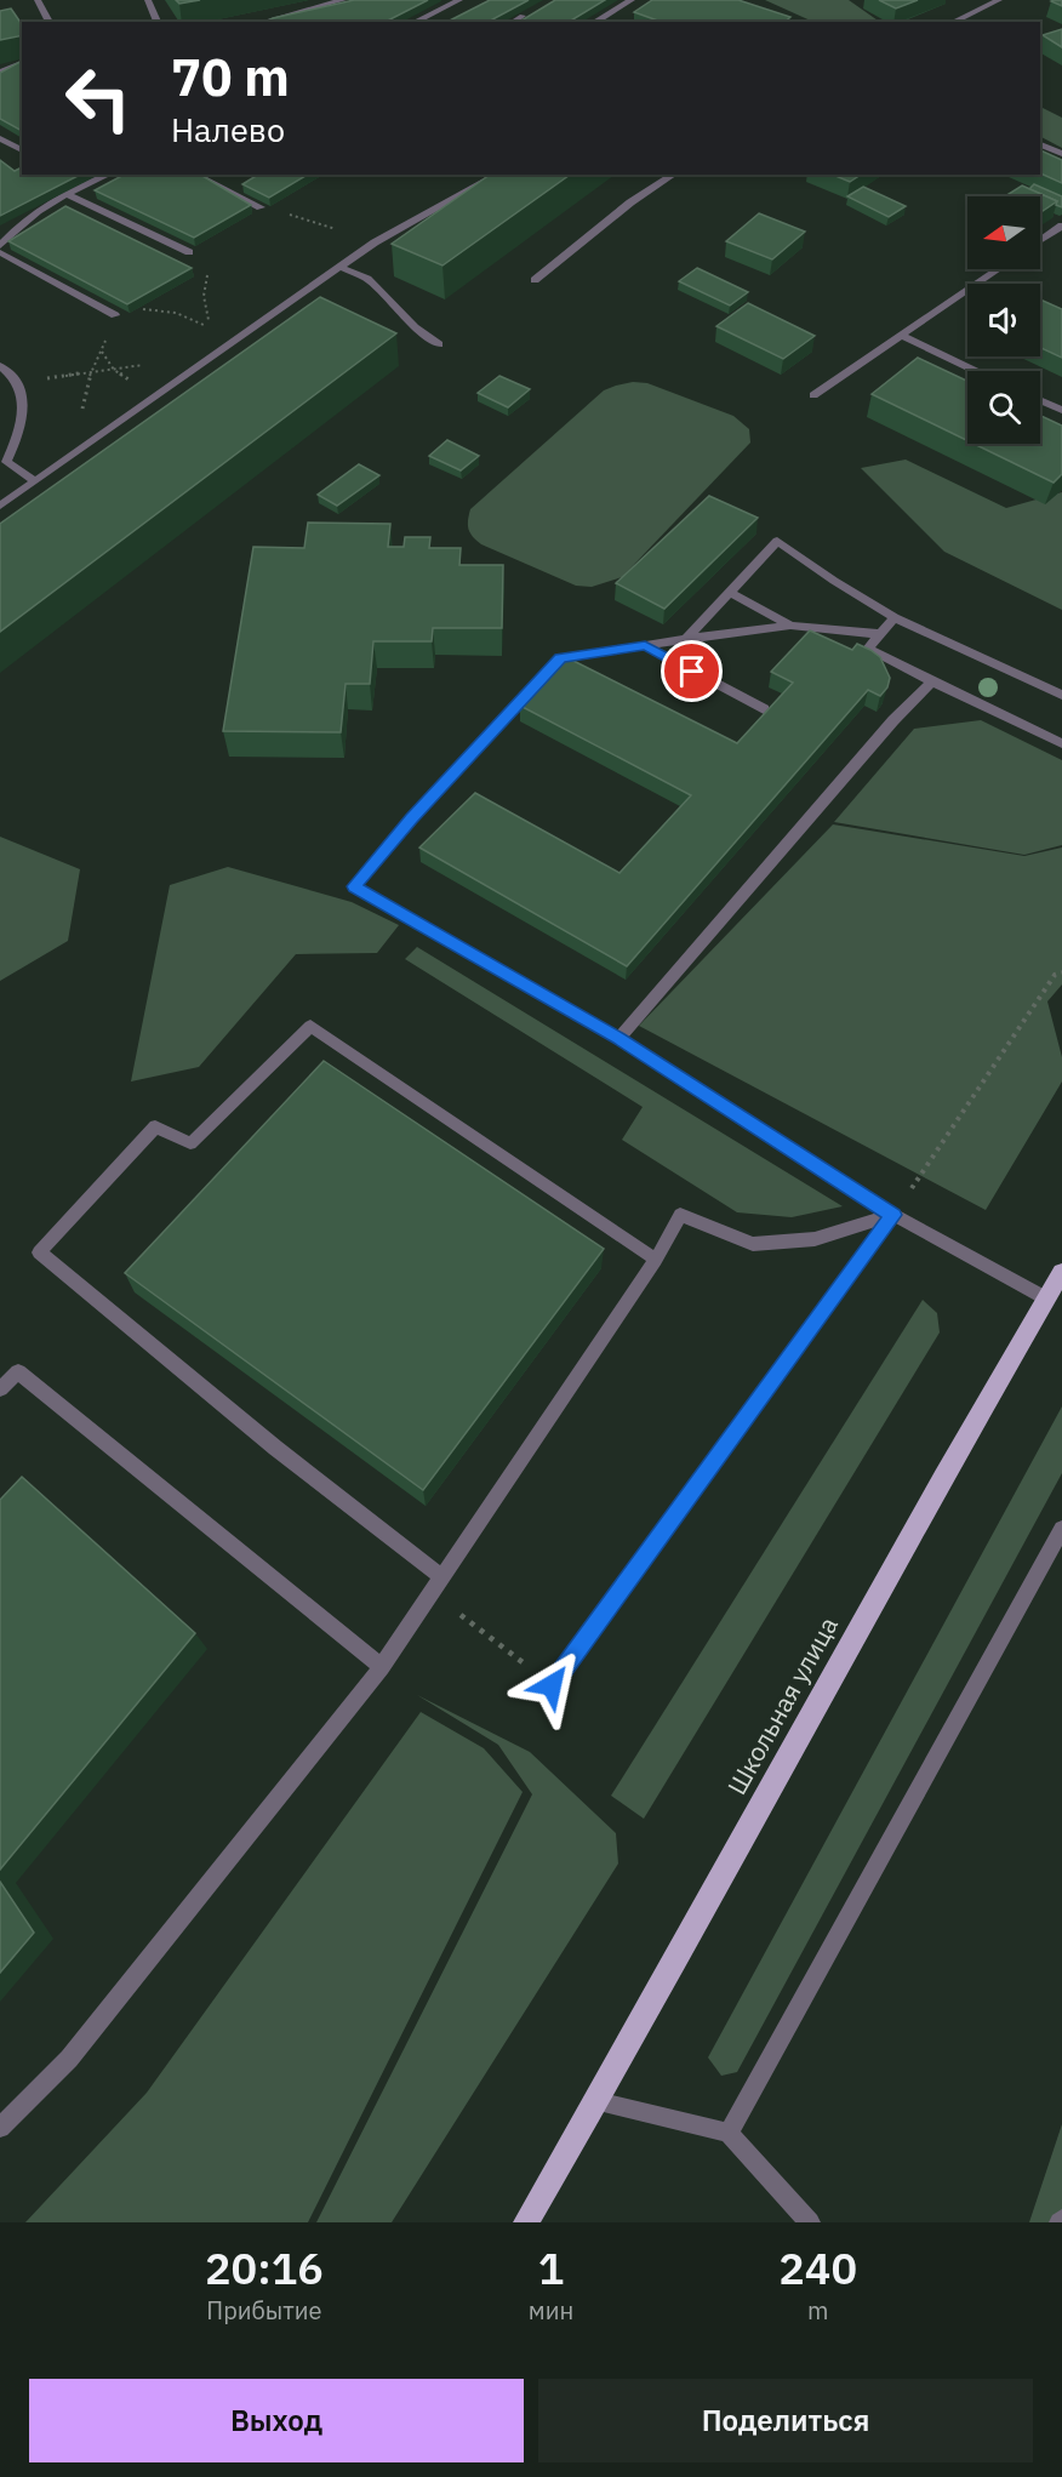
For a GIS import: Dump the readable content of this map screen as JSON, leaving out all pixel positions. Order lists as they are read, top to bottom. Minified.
{"streets":{"main road":["Школьная улица"]},"north":"left","page":{"turn":["70 m","Налево"],"eta":["20:16","Прибытие","1","мин","240","m"],"buttons":["Выход","Поделиться"]}}
